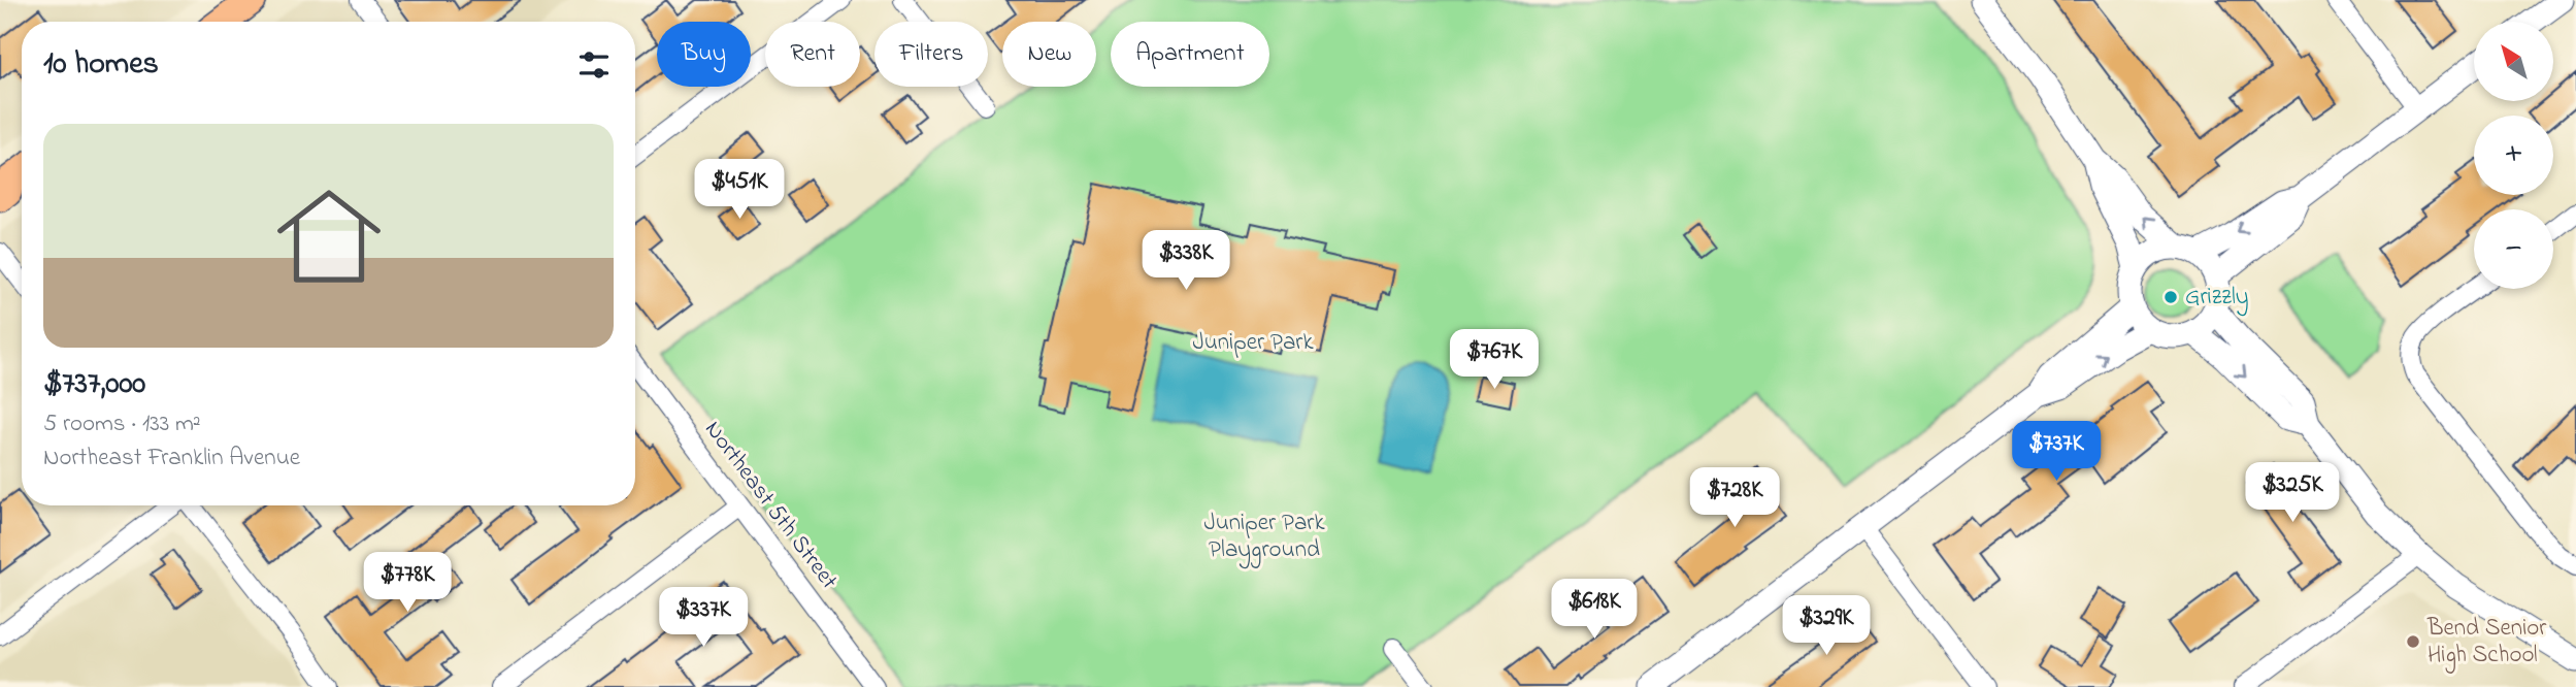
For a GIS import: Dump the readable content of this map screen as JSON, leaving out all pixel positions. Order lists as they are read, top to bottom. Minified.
{"streets":{"street":["Northeast 5th Street"]},"parks":["Juniper Park","Juniper Park Playground"],"places":["Grizzly","Bend Senior High School"],"north":"top left","page":{"map_buttons":["+","−"],"chip":["Buy","Rent","Filters","New","Apartment"],"heading":"10 homes","list":[{"name":"$737,000","note":"5 rooms · 133 m² · Northeast Franklin Avenue"}],"price":["$451K","$338K","$767K","$737K","$325K","$728K","$778K","$618K","$337K","$329K"]}}
